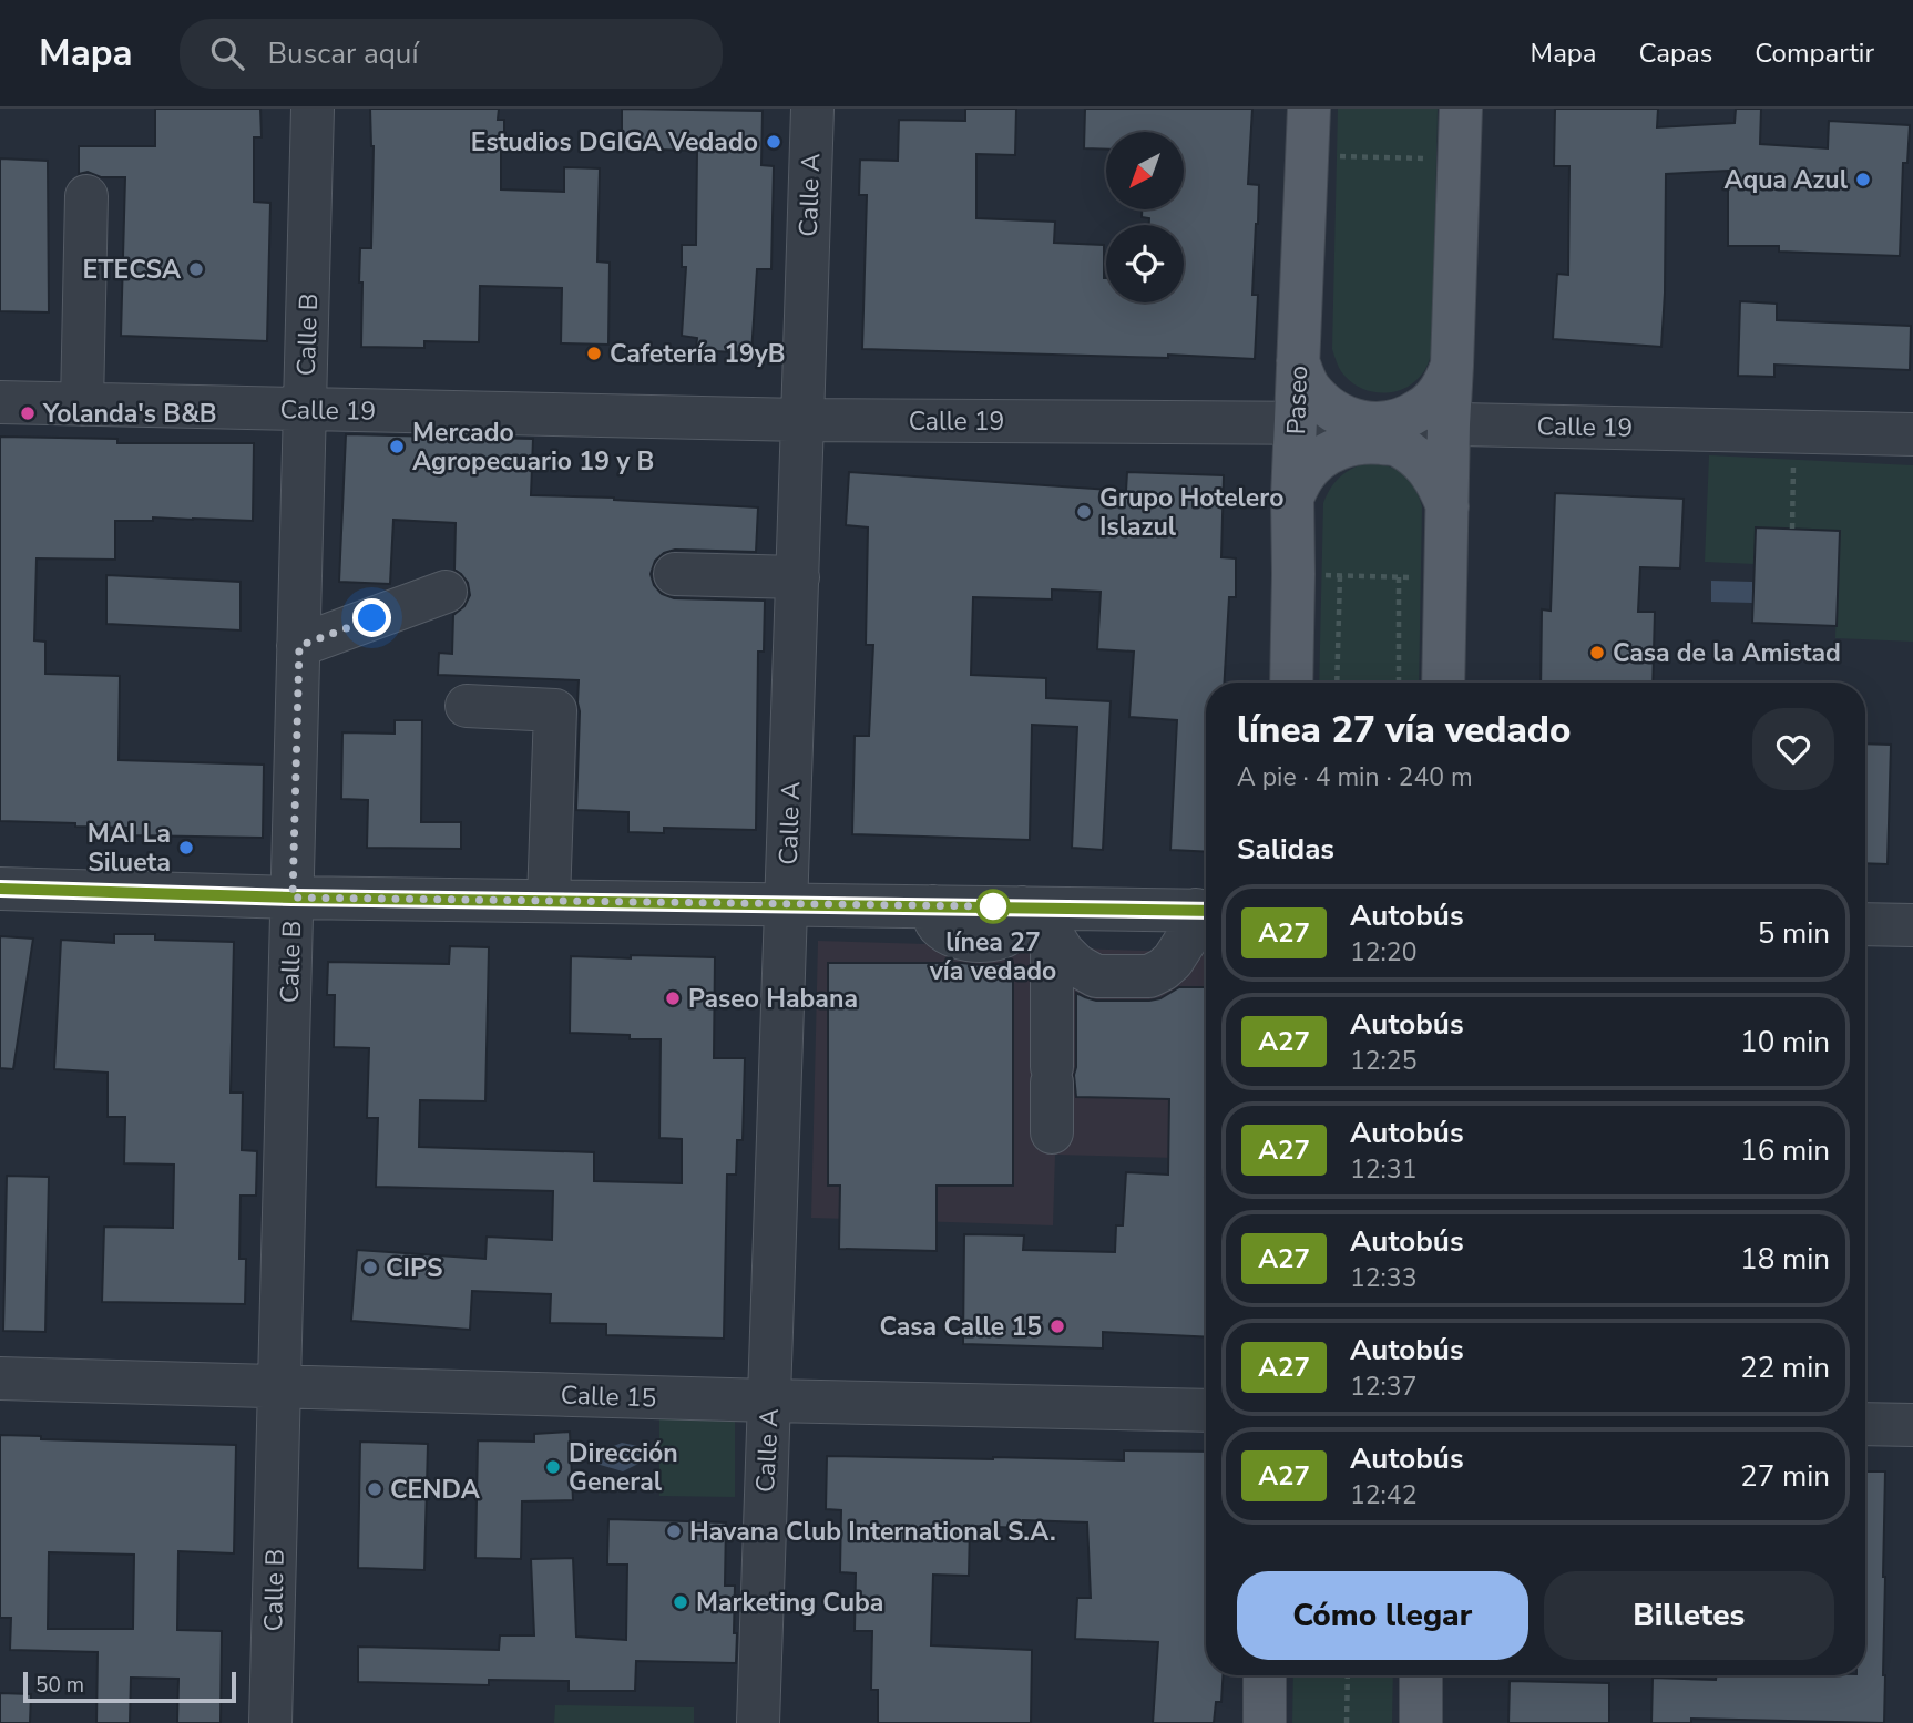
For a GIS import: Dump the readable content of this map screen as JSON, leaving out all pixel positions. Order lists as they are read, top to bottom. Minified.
{"streets":{"main road":["Paseo"],"street":["Calle A","Calle B","Calle 19","Calle 15"]},"crossings":[["Calle A","Calle 19"],["Calle A","Calle 15"],["Calle B","Calle 19"],["Calle B","Calle 15"],["Paseo","Calle 19"]],"places":["Estudios DGIGA Vedado","Aqua Azul","ETECSA","Cafetería 19yB","Yolanda's B&B","Mercado Agropecuario 19 y B","Grupo Hotelero Islazul","Casa de la Amistad","MAI La Silueta","línea 27 vía vedado","Paseo Habana","CIPS","Casa Calle 15","Dirección General","CENDA","Havana Club International S.A.","Marketing Cuba"],"lines":["bus line A27"],"scale_bar":"50 m","north":"bottom left","page":{"header":"Mapa","search":"Buscar aquí","nav":["Mapa","Capas","Compartir"],"heading":[["línea 27 vía vedado","A pie · 4 min · 240 m"],"Salidas"],"list":[{"mark":"A27","name":"Autobús","note":"12:20","value":"5 min"},{"mark":"A27","name":"Autobús","note":"12:25","value":"10 min"},{"mark":"A27","name":"Autobús","note":"12:31","value":"16 min"},{"mark":"A27","name":"Autobús","note":"12:33","value":"18 min"},{"mark":"A27","name":"Autobús","note":"12:37","value":"22 min"},{"mark":"A27","name":"Autobús","note":"12:42","value":"27 min"}],"buttons":["Cómo llegar","Billetes"],"scale":"50 m"}}
